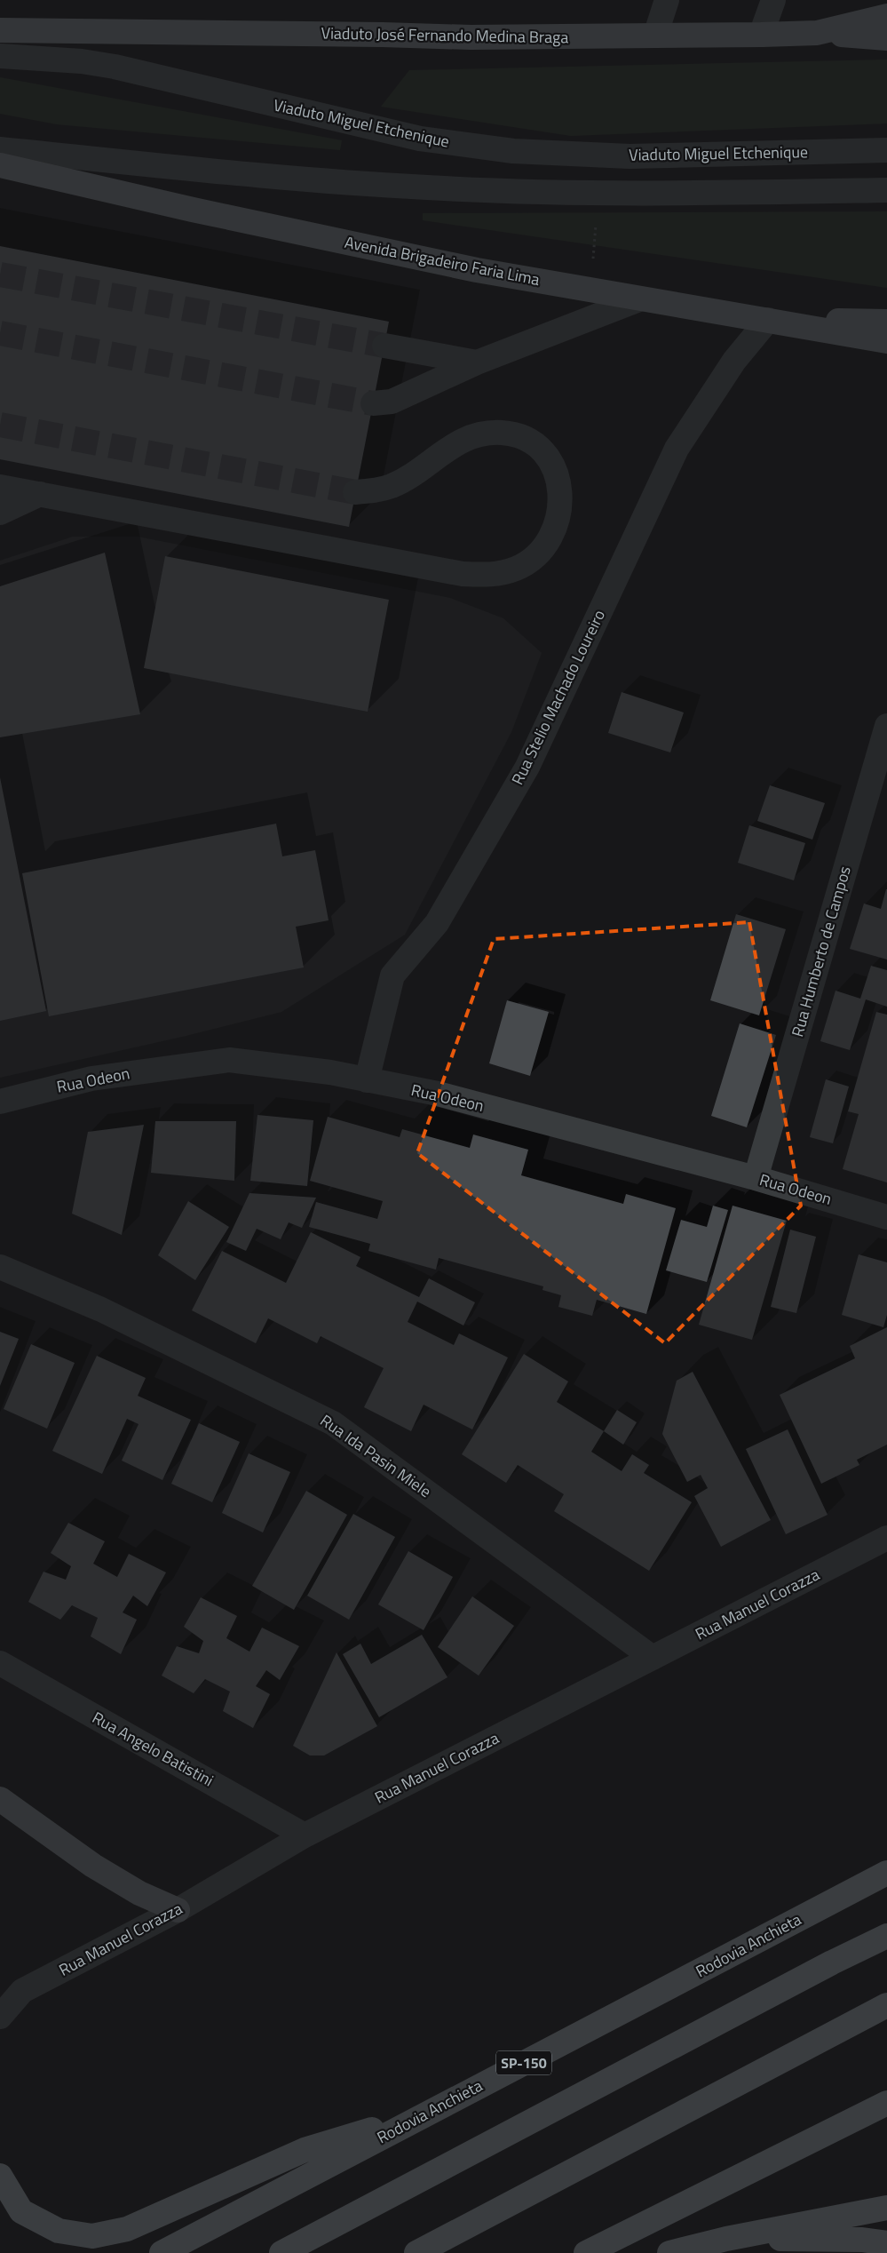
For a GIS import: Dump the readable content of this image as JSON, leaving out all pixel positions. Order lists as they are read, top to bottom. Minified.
{"streets":{"highway":["Rodovia Anchieta","SP-150"],"main road":["Viaduto José Fernando Medina Braga","Avenida Brigadeiro Faria Lima"],"street":["Viaduto Miguel Etchenique","Rua Stelio Machado Loureiro","Rua Humberto de Campos","Rua Odeon","Rua Ida Pasin Miele","Rua Manuel Corazza","Rua Angelo Batistini"]},"crossings":[["Avenida Brigadeiro Faria Lima","Rua Stelio Machado Loureiro"],["Rua Stelio Machado Loureiro","Rua Odeon"],["Rua Humberto de Campos","Rua Odeon"],["Rua Ida Pasin Miele","Rua Manuel Corazza"],["Rua Manuel Corazza","Rua Angelo Batistini"]]}
